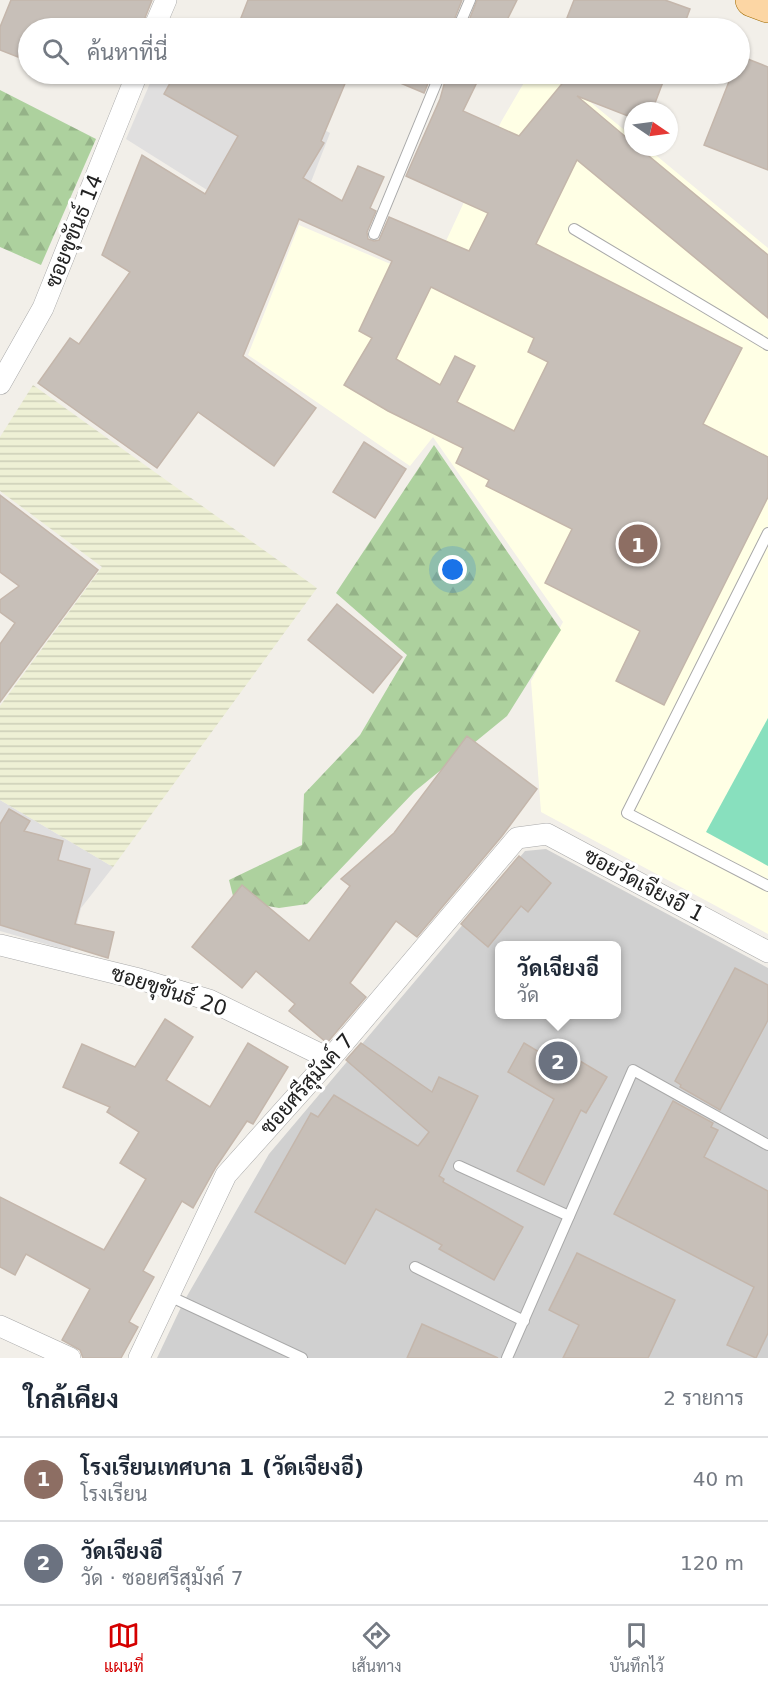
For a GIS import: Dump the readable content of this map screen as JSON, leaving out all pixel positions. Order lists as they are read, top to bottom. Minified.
{"streets":{"street":["ซอยขุขันธ์ 14","ซอยวัดเจียงอี 1","ซอยขุขันธ์ 20","ซอยศรีสุมังค์ 7"]},"crossings":[["ซอยวัดเจียงอี 1","ซอยศรีสุมังค์ 7"],["ซอยขุขันธ์ 20","ซอยศรีสุมังค์ 7"]],"north":"right","page":{"search":"ค้นหาที่นี่","pins":["1","2"],"popup":["วัดเจียงอี","วัด"],"heading":["ใกล้เคียง","2 รายการ"],"list":[{"mark":"1","name":"โรงเรียนเทศบาล 1 (วัดเจียงอี)","note":"โรงเรียน","value":"40 m"},{"mark":"2","name":"วัดเจียงอี","note":"วัด · ซอยศรีสุมังค์ 7","value":"120 m"}],"nav":["แผนที่","เส้นทาง","บันทึกไว้"]}}
